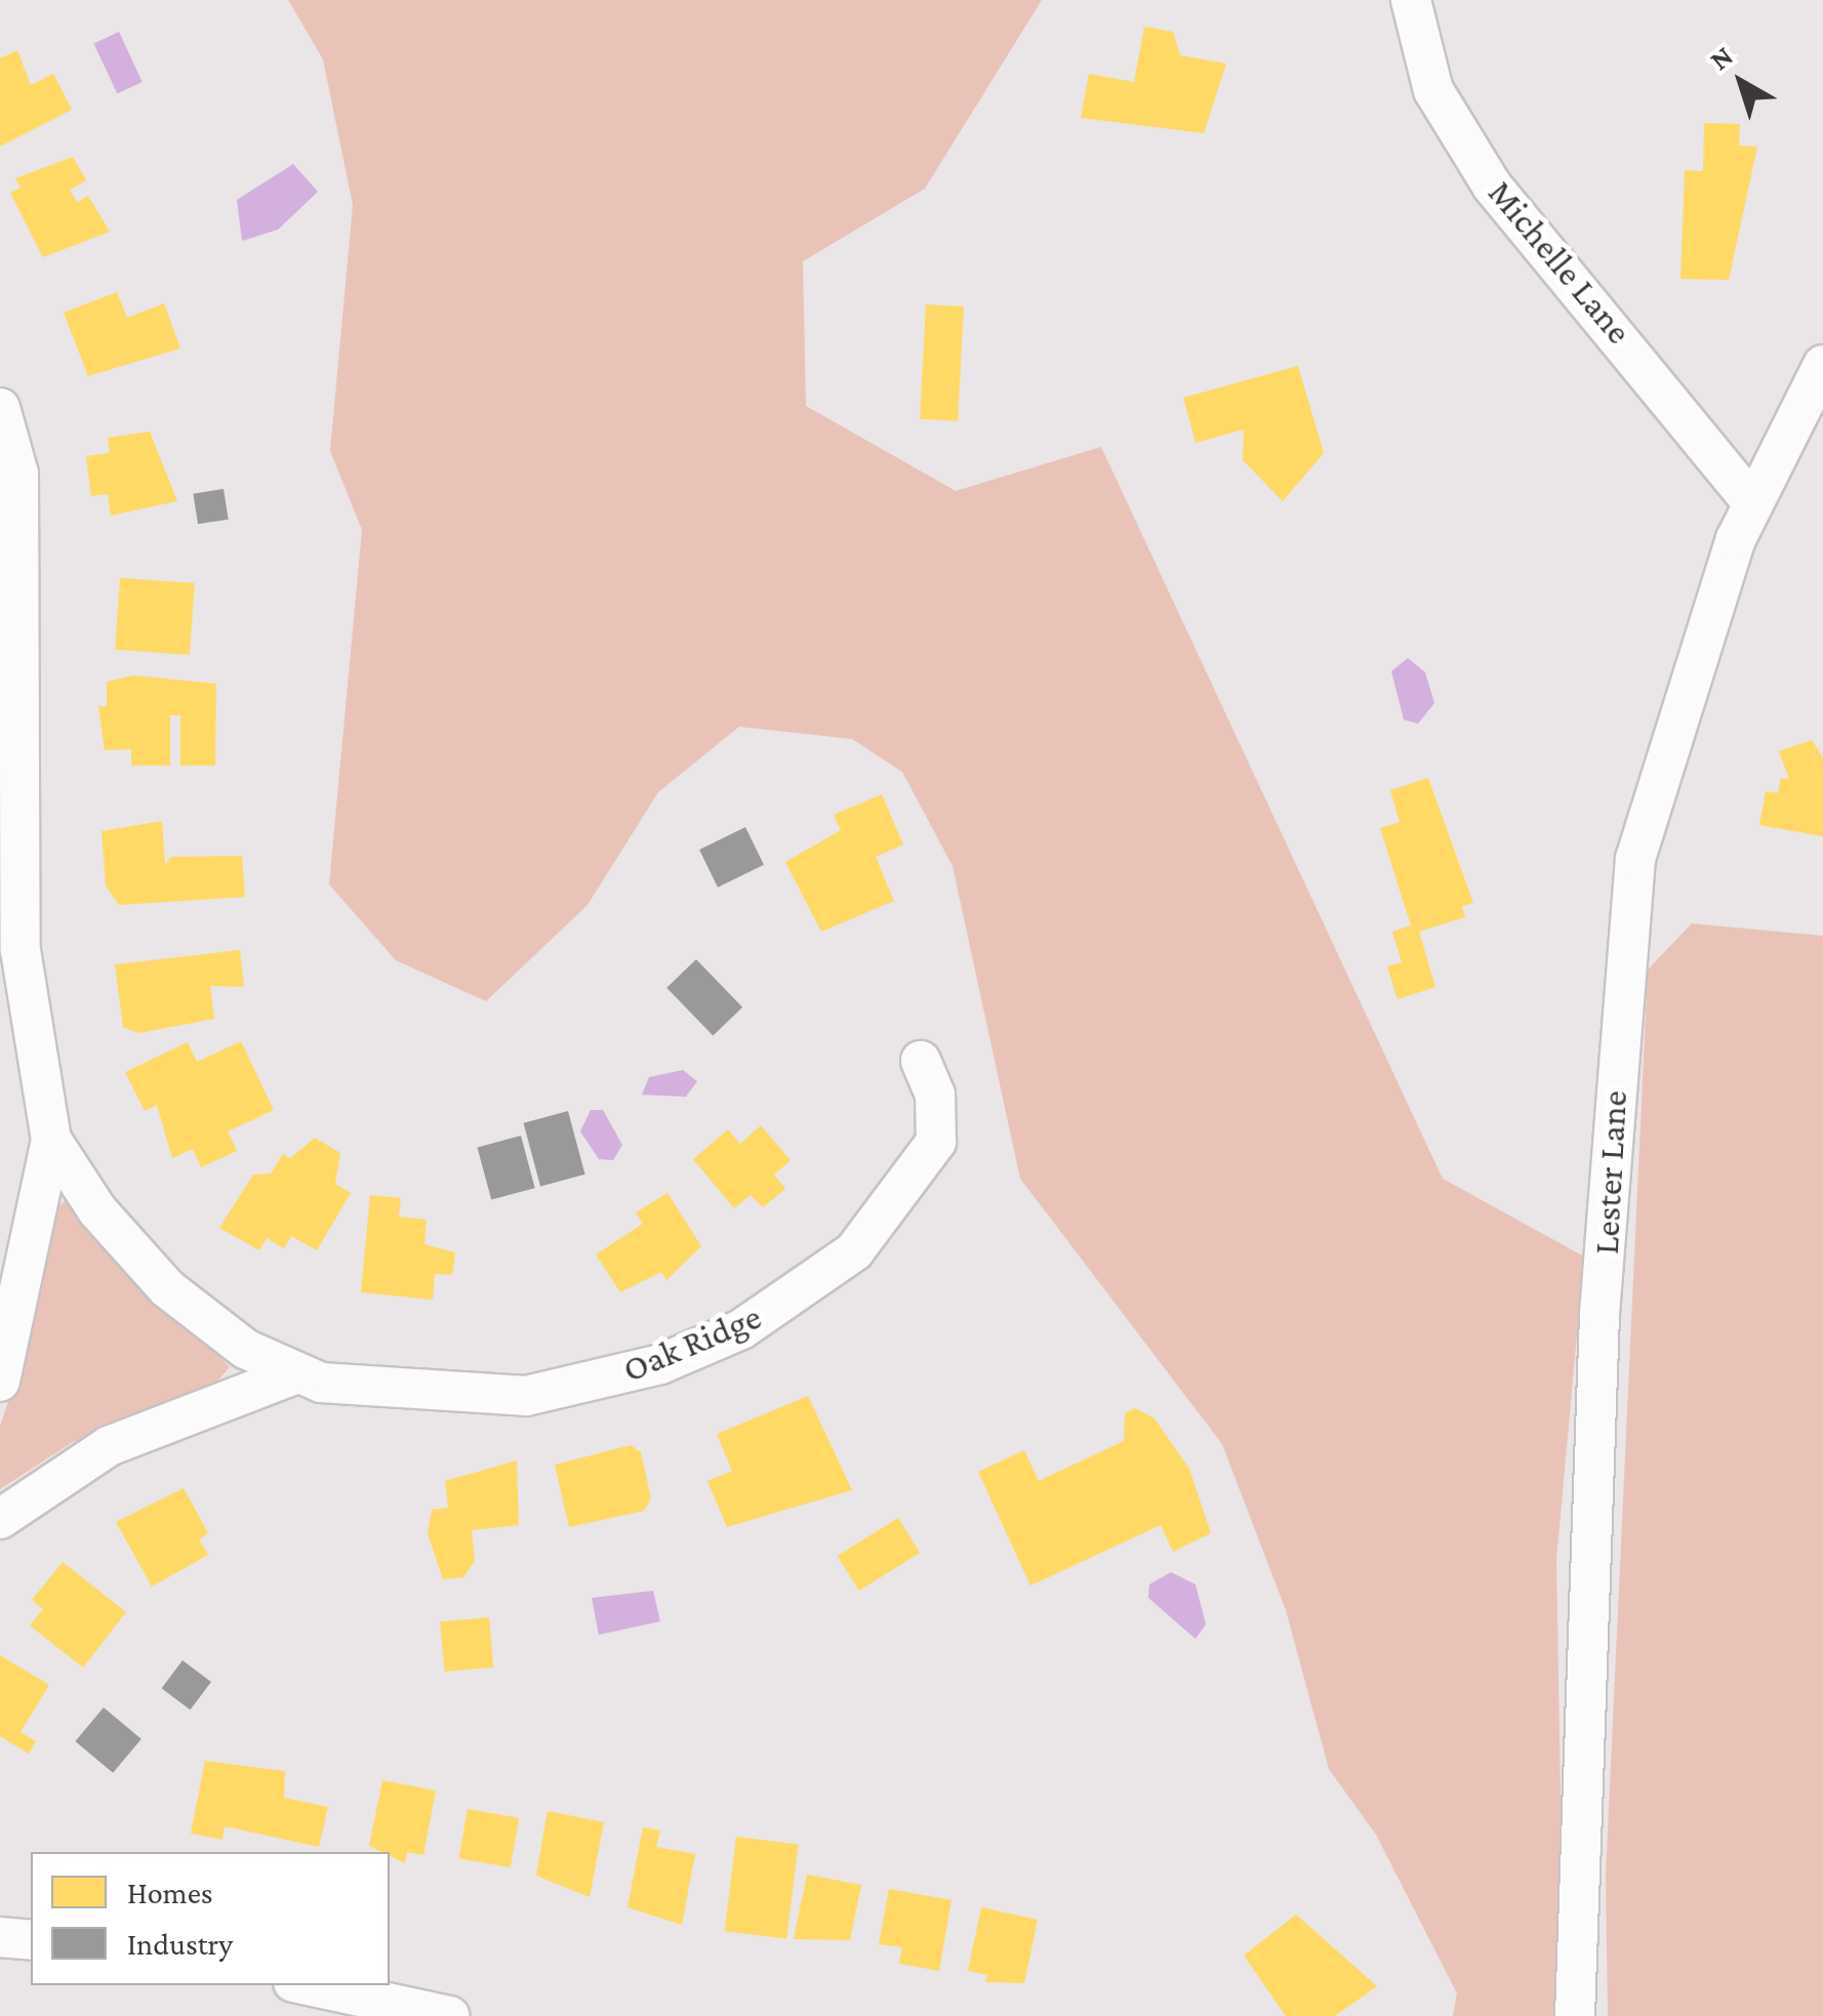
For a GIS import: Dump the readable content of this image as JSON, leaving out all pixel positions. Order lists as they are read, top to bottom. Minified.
{"streets":{"street":["Michelle Lane","Lester Lane","Oak Ridge"]},"crossings":[["Michelle Lane","Lester Lane"]],"legend":["Homes","Industry"],"north":"top left"}
